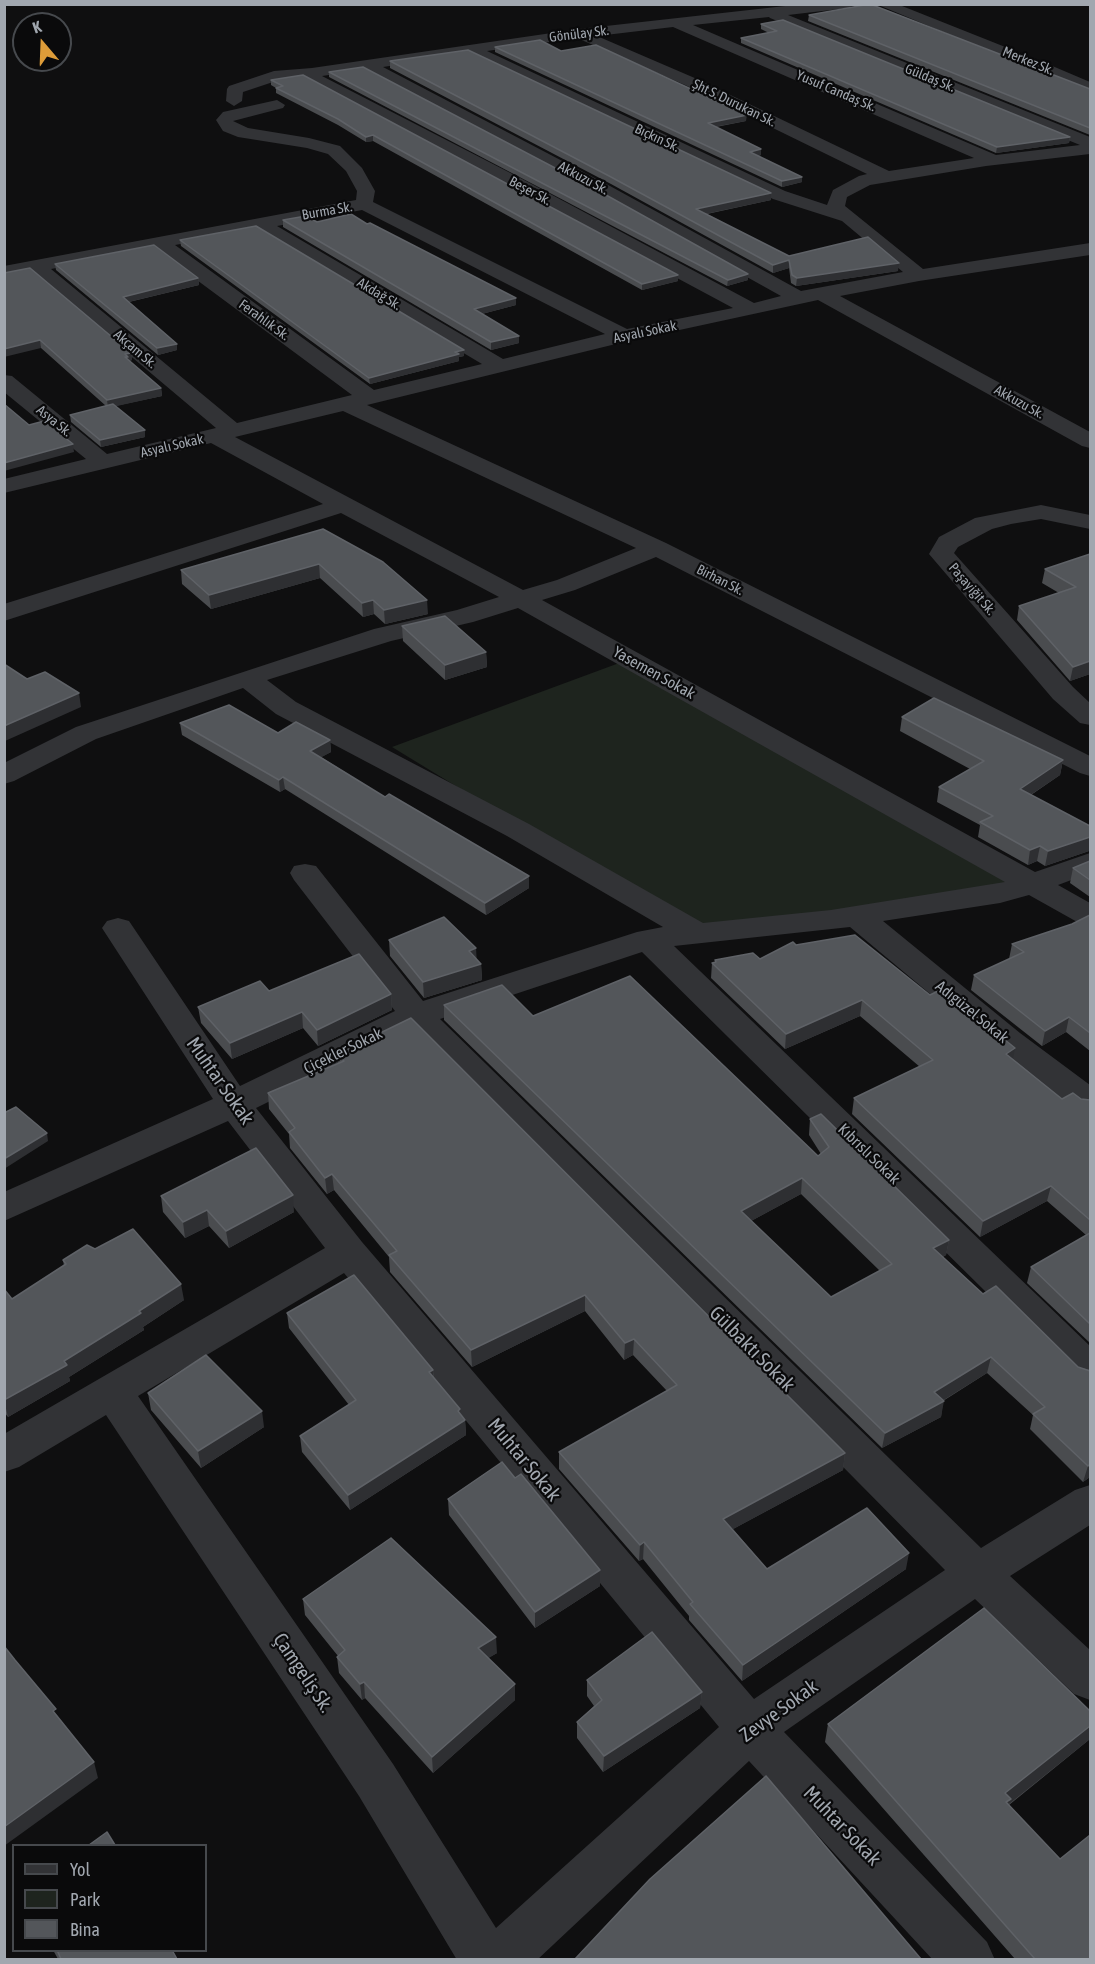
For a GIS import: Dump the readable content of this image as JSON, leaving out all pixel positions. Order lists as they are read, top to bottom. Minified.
{"streets":{"street":["Gönülay Sk.","Merkez Sk.","Güldaş Sk.","Yusuf Candaş Sk.","Şht S. Durukan Sk.","Bıçkın Sk.","Akkuzu Sk.","Beşer Sk.","Burma Sk.","Akdağ Sk.","Ferahlık Sk.","Asyalı Sokak","Akçam Sk.","Asya Sk.","Birhan Sk.","Paşayiğit Sk.","Yasemen Sokak","Adıgüzel Sokak","Çiçekler Sokak","Muhtar Sokak","Kıbrıslı Sokak","Gülbaktı Sokak","Çamgeliş Sk.","Zevye Sokak"]},"crossings":[["Gönülay Sk.","Güldaş Sk."],["Gönülay Sk.","Yusuf Candaş Sk."],["Gönülay Sk.","Şht S. Durukan Sk."],["Gönülay Sk.","Bıçkın Sk."],["Gönülay Sk.","Akkuzu Sk."],["Gönülay Sk.","Beşer Sk."],["Akkuzu Sk.","Asyalı Sokak"],["Beşer Sk.","Asyalı Sokak"],["Burma Sk.","Akdağ Sk."],["Burma Sk.","Ferahlık Sk."],["Burma Sk.","Asyalı Sokak"],["Burma Sk.","Akçam Sk."],["Akdağ Sk.","Asyalı Sokak"],["Ferahlık Sk.","Asyalı Sokak"],["Ferahlık Sk.","Birhan Sk."],["Asyalı Sokak","Akçam Sk."],["Asyalı Sokak","Asya Sk."],["Asyalı Sokak","Birhan Sk."],["Asyalı Sokak","Yasemen Sokak"],["Akçam Sk.","Yasemen Sokak"],["Yasemen Sokak","Çiçekler Sokak"],["Adıgüzel Sokak","Çiçekler Sokak"],["Çiçekler Sokak","Muhtar Sokak"],["Çiçekler Sokak","Kıbrıslı Sokak"],["Çiçekler Sokak","Gülbaktı Sokak"],["Muhtar Sokak","Zevye Sokak"],["Gülbaktı Sokak","Zevye Sokak"]],"legend":["Yol","Park","Bina"],"north":"top"}
